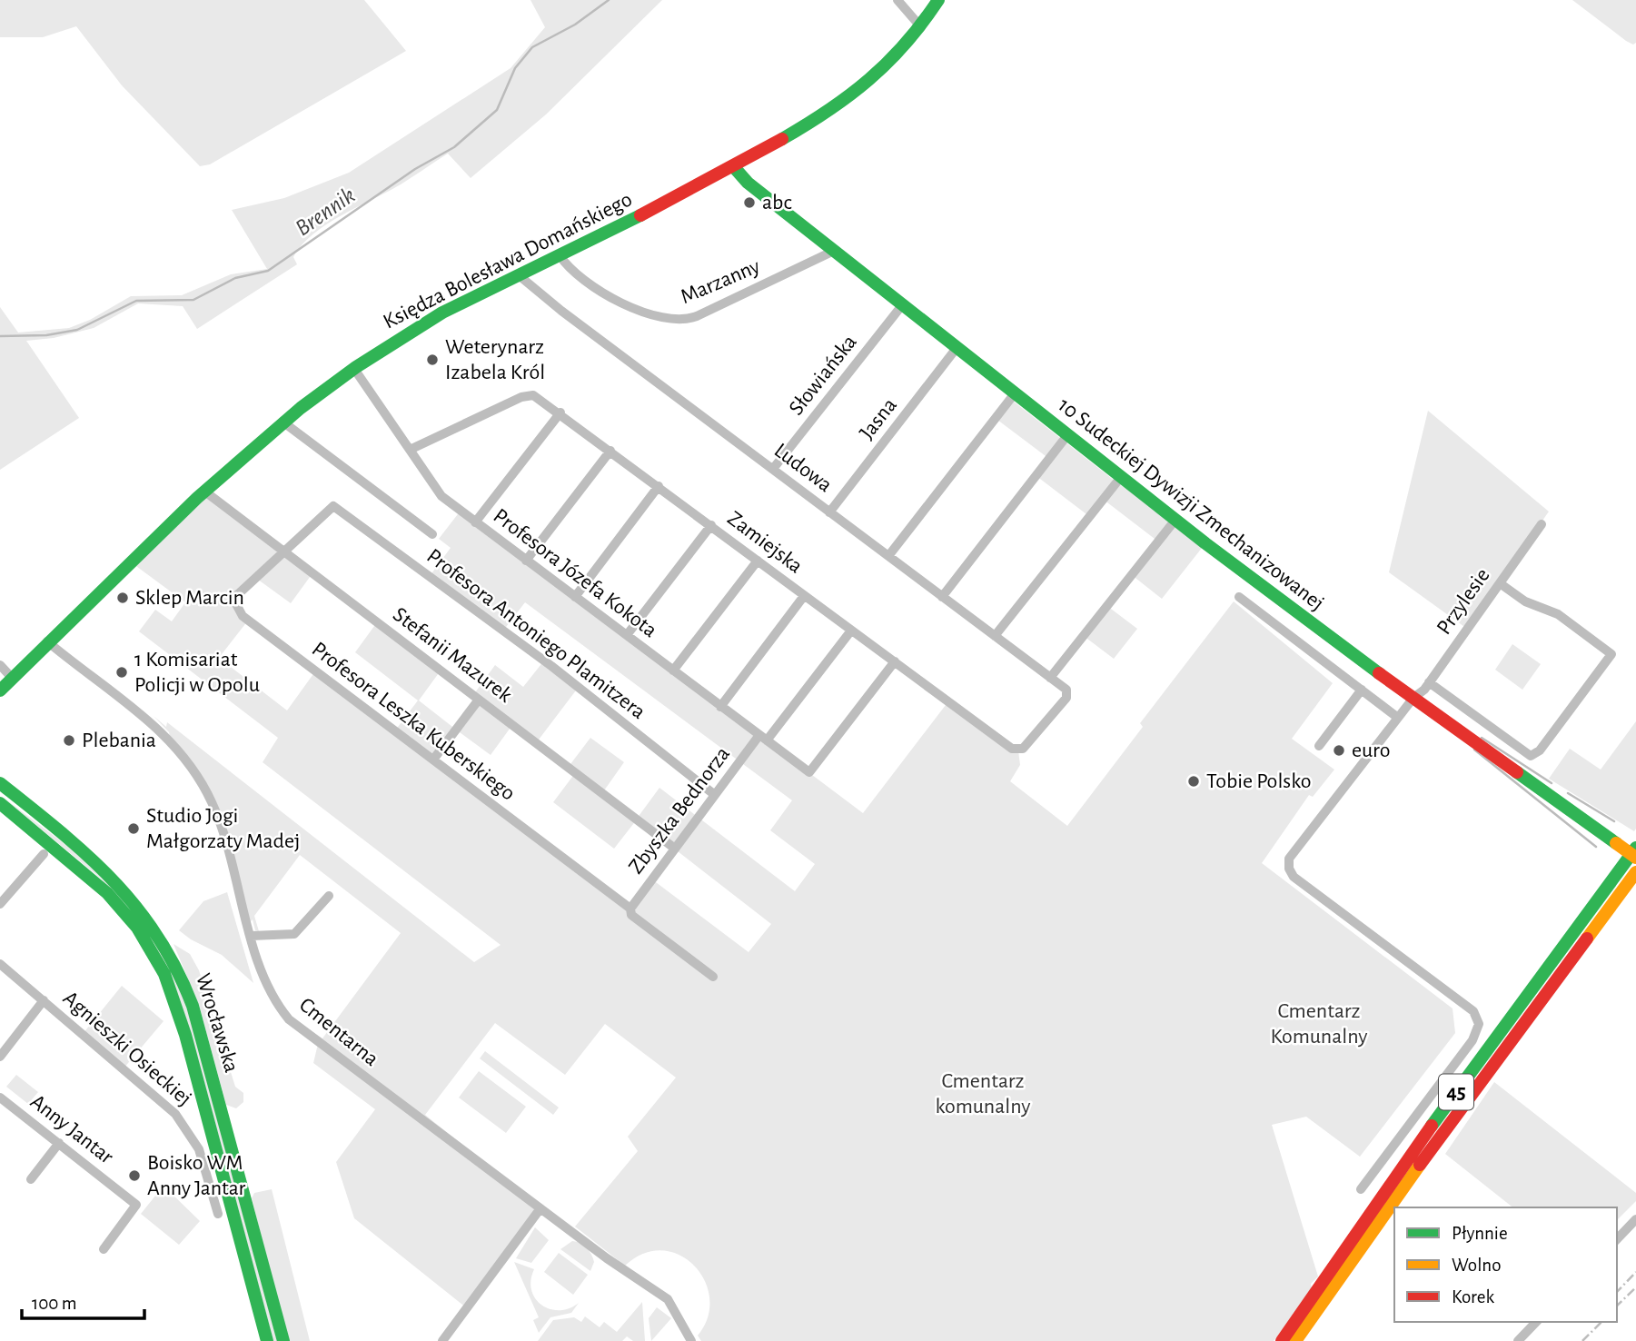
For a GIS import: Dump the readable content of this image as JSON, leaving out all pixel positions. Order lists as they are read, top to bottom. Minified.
{"streets":{"main road":["Księdza Bolesława Domańskiego","10 Sudeckiej Dywizji Zmechanizowanej","Wrocławska","45"],"street":["Marzanny","Słowiańska","Jasna","Ludowa","Zamiejska","Profesora Józefa Kokota","Przylesie","Profesora Antoniego Plamitzera","Stefanii Mazurek","Profesora Leszka Kuberskiego","Zbyszka Bednorza","Cmentarna","Agnieszki Osieckiej","Anny Jantar"]},"crossings":[["Księdza Bolesława Domańskiego","Marzanny"],["Księdza Bolesława Domańskiego","Ludowa"],["Księdza Bolesława Domańskiego","10 Sudeckiej Dywizji Zmechanizowanej"],["Księdza Bolesława Domańskiego","Profesora Józefa Kokota"],["Księdza Bolesława Domańskiego","Stefanii Mazurek"],["Księdza Bolesława Domańskiego","Cmentarna"],["Marzanny","10 Sudeckiej Dywizji Zmechanizowanej"],["Słowiańska","Ludowa"],["Słowiańska","10 Sudeckiej Dywizji Zmechanizowanej"],["Jasna","Ludowa"],["Jasna","10 Sudeckiej Dywizji Zmechanizowanej"],["Ludowa","Zamiejska"],["10 Sudeckiej Dywizji Zmechanizowanej","Przylesie"],["Zamiejska","Profesora Józefa Kokota"],["Zamiejska","Zbyszka Bednorza"],["Profesora Józefa Kokota","Zbyszka Bednorza"],["Profesora Antoniego Plamitzera","Stefanii Mazurek"],["Profesora Antoniego Plamitzera","Profesora Leszka Kuberskiego"],["Profesora Antoniego Plamitzera","Zbyszka Bednorza"],["Stefanii Mazurek","Profesora Leszka Kuberskiego"],["Stefanii Mazurek","Zbyszka Bednorza"],["Profesora Leszka Kuberskiego","Zbyszka Bednorza"]],"water":["Brennik"],"parks":["Cmentarz Komunalny","Cmentarz komunalny"],"places":["abc","Weterynarz Izabela Król","Sklep Marcin","1 Komisariat Policji w Opolu","Plebania","euro","Tobie Polsko","Studio Jogi Małgorzaty Madej","Boisko WM Anny Jantar"],"legend":["Płynnie","Wolno","Korek"],"scale_bar":"100 m"}
